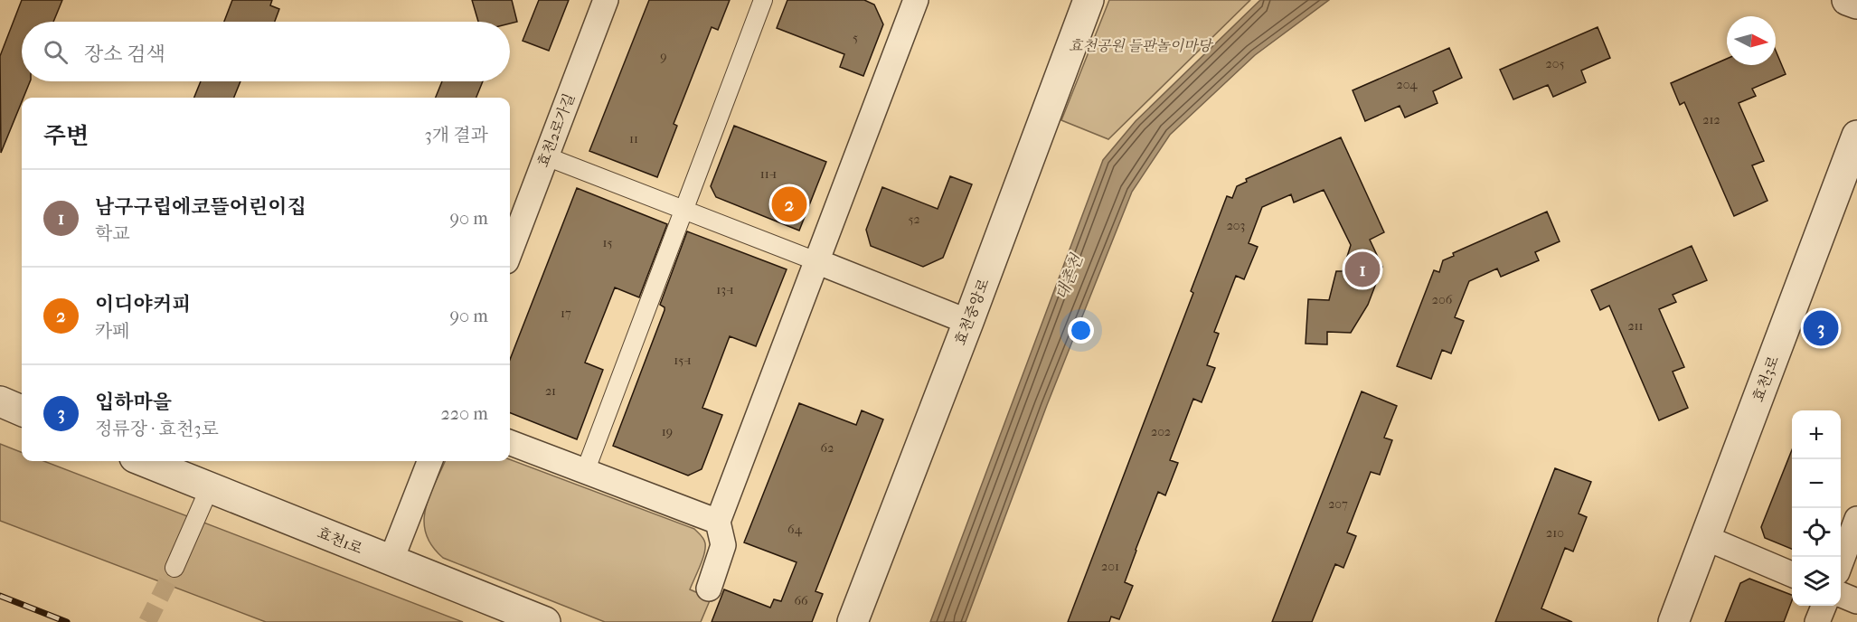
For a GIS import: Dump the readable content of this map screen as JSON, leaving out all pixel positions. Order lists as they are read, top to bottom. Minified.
{"streets":{"street":["효천2로가길","효천중앙로","효천3로","효천1로"]},"water":["대촌천"],"parks":["효천공원 들판놀이마당"],"house_numbers":["5","9","205","204","212","11","11-1","52","203","15","13-1","206","17","211","15-1","21","19","202","62","207","64","210","201","66"],"north":"right","page":{"search":"장소 검색","heading":["주변","3개 결과"],"list":[{"mark":"1","name":"남구구립에코뜰어린이집","note":"학교","value":"90 m"},{"mark":"2","name":"이디야커피","note":"카페","value":"90 m"},{"mark":"3","name":"입하마을","note":"정류장 · 효천3로","value":"220 m"}],"pins":["2","1","3"],"map_buttons":["+","−"]}}
